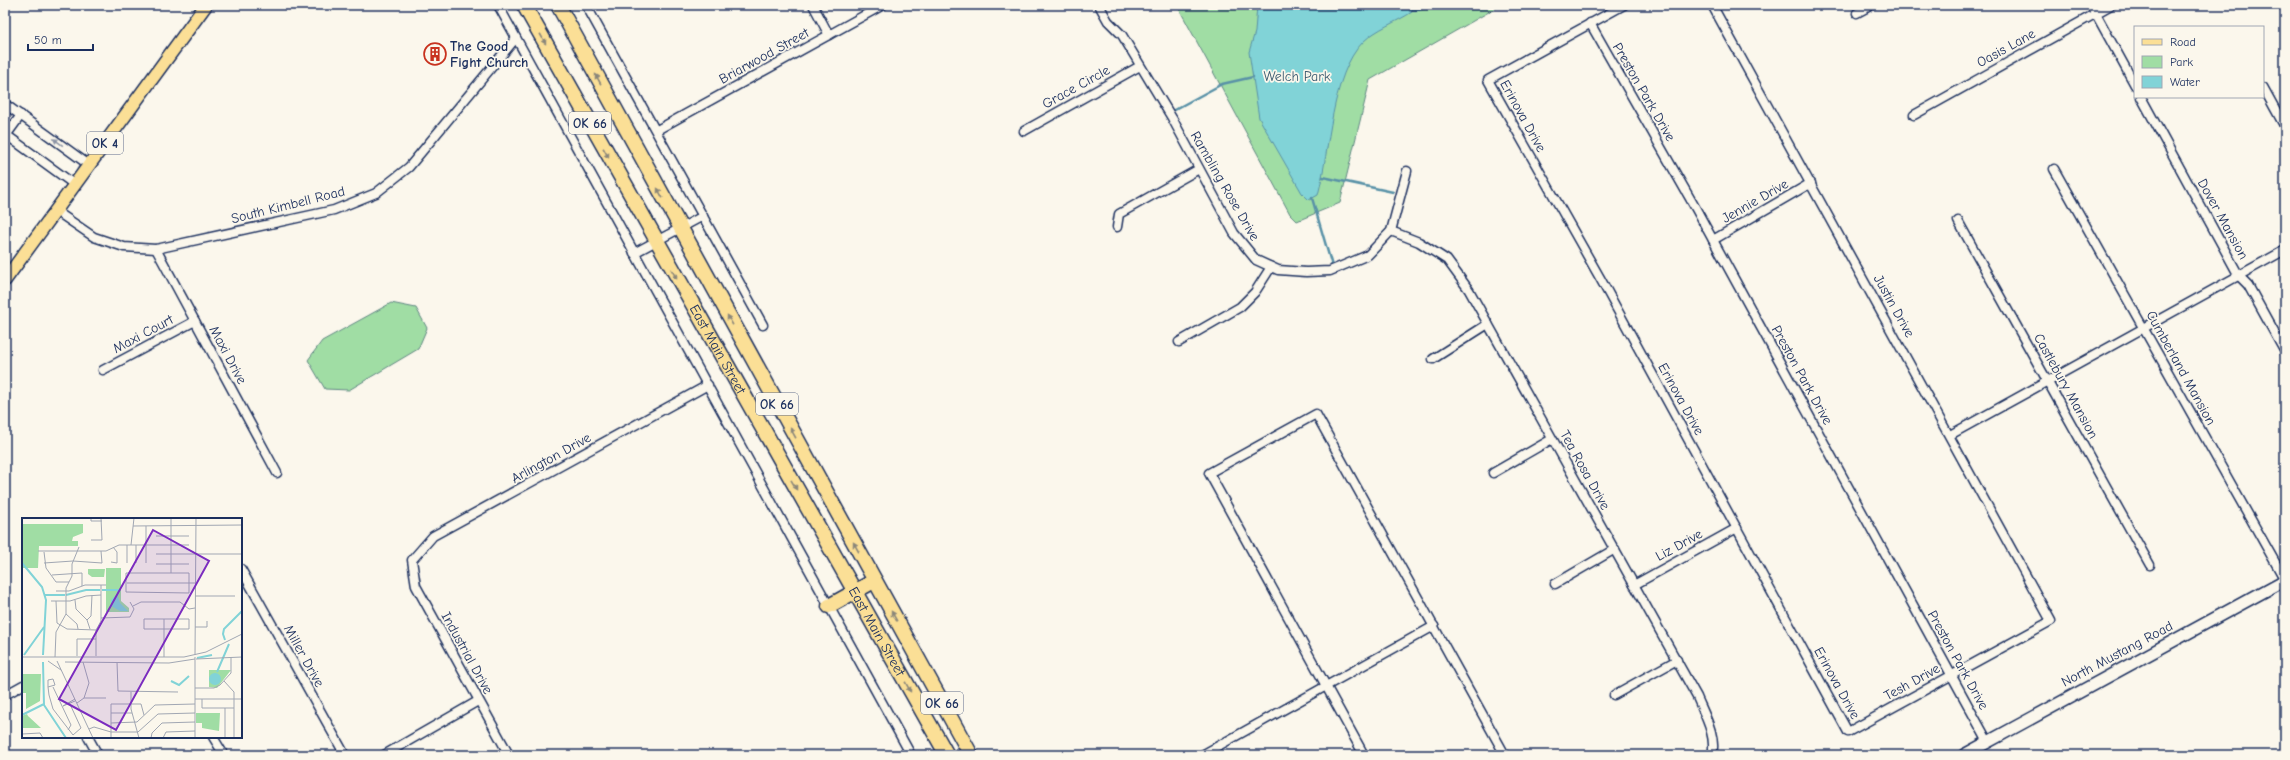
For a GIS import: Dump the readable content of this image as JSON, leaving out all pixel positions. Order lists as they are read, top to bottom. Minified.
{"streets":{"highway":["OK 66","East Main Street"],"main road":["OK 4"],"street":["Oasis Lane","Briarwood Street","Grace Circle","Preston Park Drive","Erinova Drive","Rambling Rose Drive","Jennie Drive","South Kimbell Road","Dover Mansion","Justin Drive","Maxi Court","Maxi Drive","Cumberland Mansion","Castlebury Mansion","Arlington Drive","Tea Rosa Drive","Liz Drive","Industrial Drive","North Mustang Road","Miller Drive","Tesh Drive"]},"crossings":[["Grace Circle","Rambling Rose Drive"],["Preston Park Drive","Erinova Drive"],["Preston Park Drive","Jennie Drive"],["Preston Park Drive","North Mustang Road"],["Preston Park Drive","Tesh Drive"],["Erinova Drive","Liz Drive"],["Erinova Drive","Tesh Drive"],["OK 4","South Kimbell Road"],["Rambling Rose Drive","Tea Rosa Drive"],["Jennie Drive","Justin Drive"],["South Kimbell Road","East Main Street"],["South Kimbell Road","Maxi Drive"],["Justin Drive","Tesh Drive"],["Maxi Court","Maxi Drive"],["East Main Street","Arlington Drive"],["Cumberland Mansion","North Mustang Road"],["Arlington Drive","Industrial Drive"],["Tea Rosa Drive","Liz Drive"]],"parks":["Welch Park"],"places":{"building":["The Good Fight Church"]},"legend":["Road","Park","Water"],"scale_bar":"50 m"}
